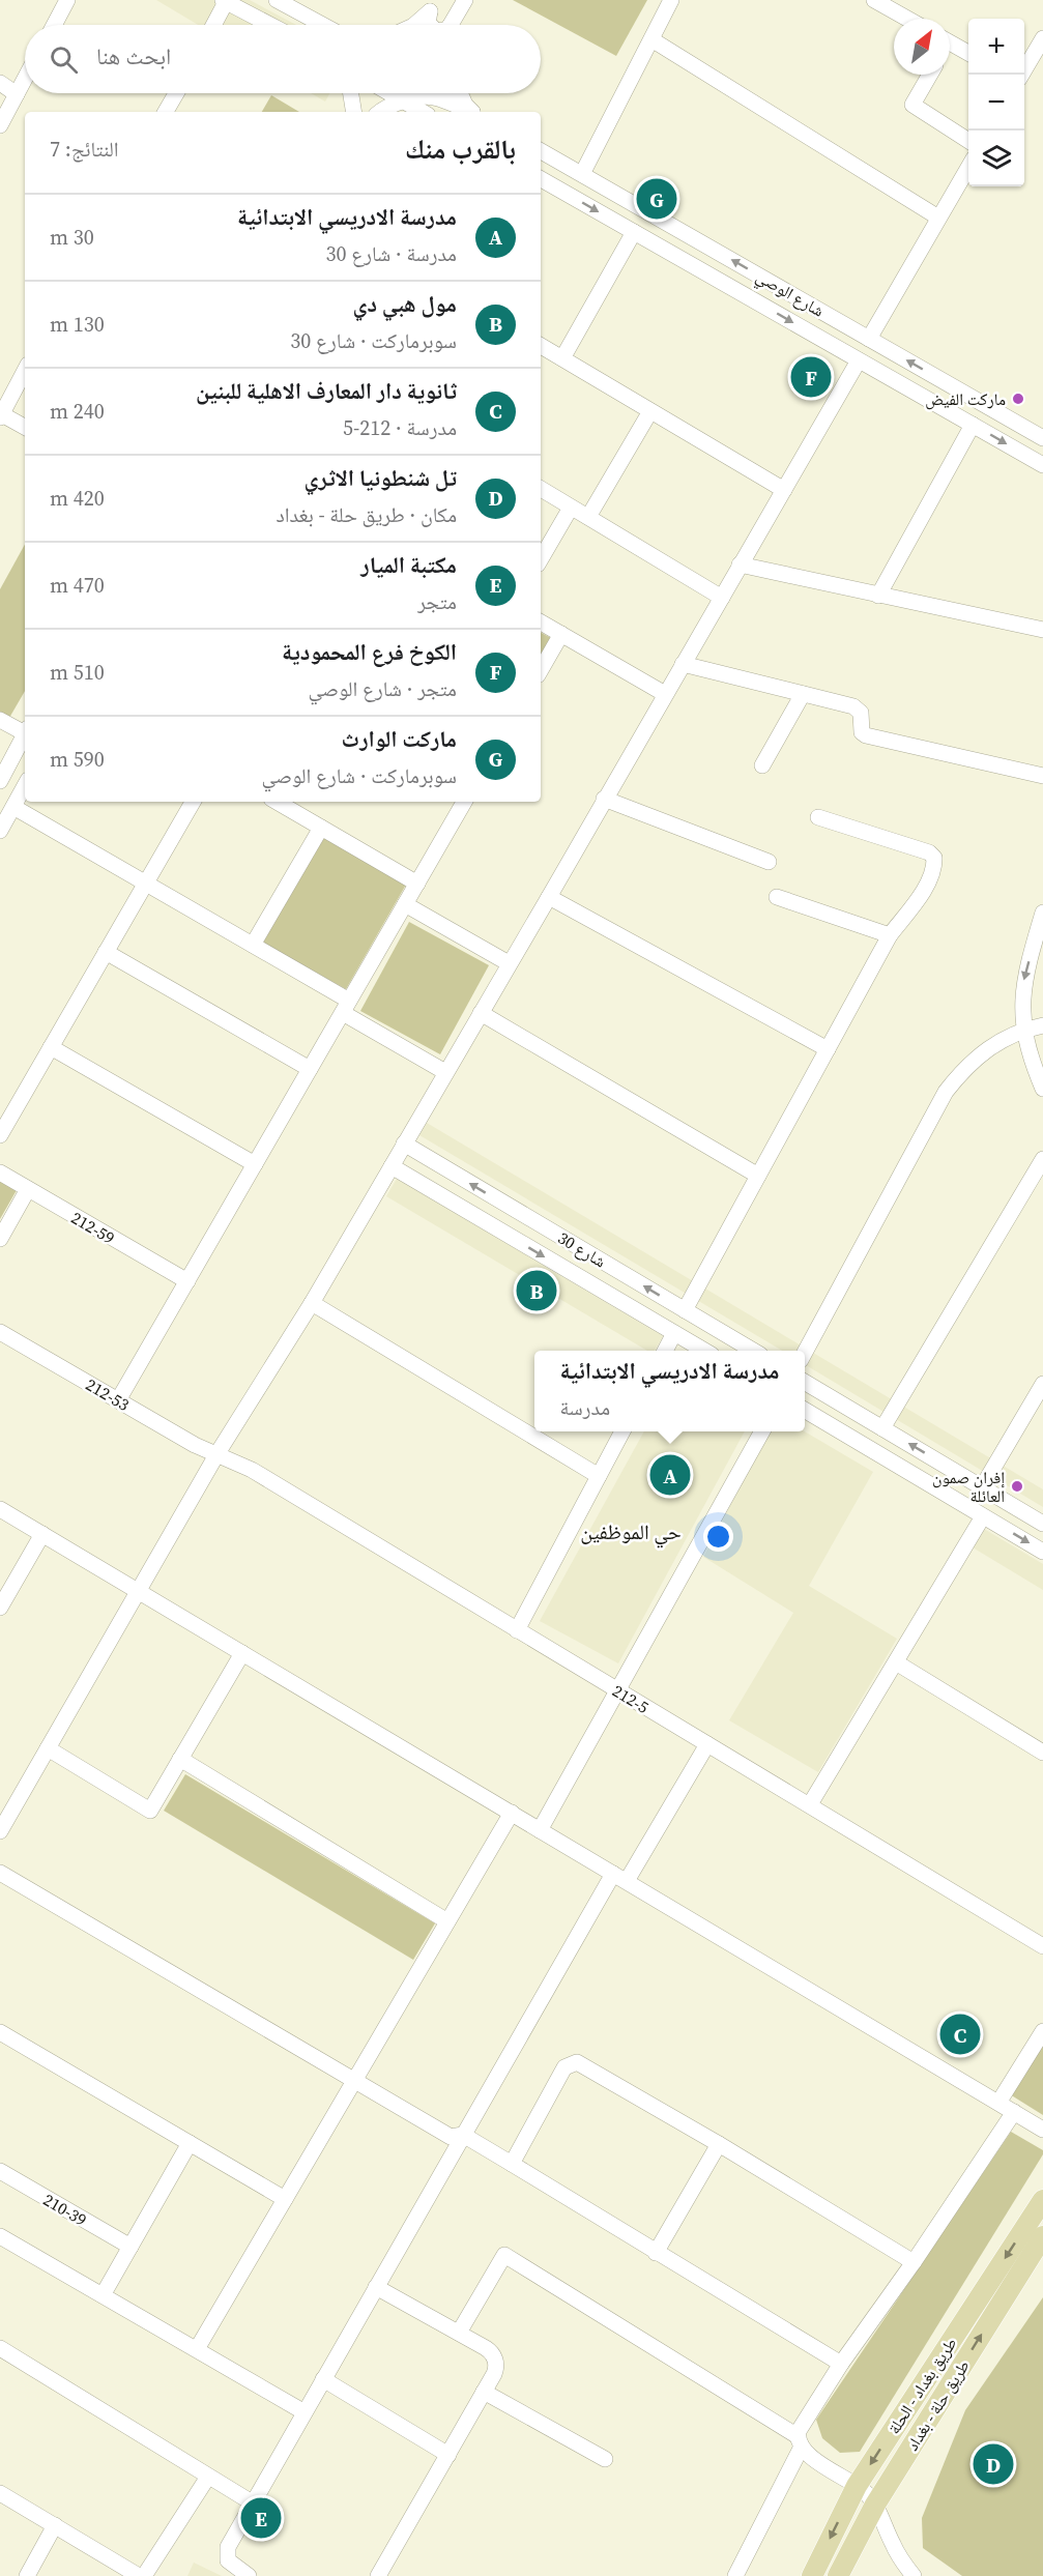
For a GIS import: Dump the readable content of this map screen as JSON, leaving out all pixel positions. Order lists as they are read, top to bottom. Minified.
{"streets":{"main road":["طريق بغداد - الحلة","طريق حلة - بغداد"],"street":["شارع الوصي","212-59","شارع 30","212-53","212-5","210-39"]},"crossings":[["212-53","212-5"]],"one_way":["طريق بغداد - الحلة","طريق حلة - بغداد"],"districts":["حي الموظفين"],"places":["ماركت الفيض","إفران صمون العائلة"],"north":"top right","page":{"map_buttons":["+","−"],"search":"ابحث هنا","heading":["بالقرب منك","النتائج: 7"],"pins":["G","F","B","A","C","D","E"],"list":[{"mark":"A","name":"مدرسة الادريسي الابتدائية","note":"مدرسة · شارع 30","value":"30 m"},{"mark":"B","name":"مول هبي دي","note":"سوبرماركت · شارع 30","value":"130 m"},{"mark":"C","name":"ثانوية دار المعارف الاهلية للبنين","note":"مدرسة · 212-5","value":"240 m"},{"mark":"D","name":"تل شنطونيا الاثري","note":"مكان · طريق حلة - بغداد","value":"420 m"},{"mark":"E","name":"مكتبة الميار","note":"متجر","value":"470 m"},{"mark":"F","name":"الكوخ فرع المحمودية","note":"متجر · شارع الوصي","value":"510 m"},{"mark":"G","name":"ماركت الوارث","note":"سوبرماركت · شارع الوصي","value":"590 m"}],"popup":["مدرسة الادريسي الابتدائية","مدرسة"]}}
